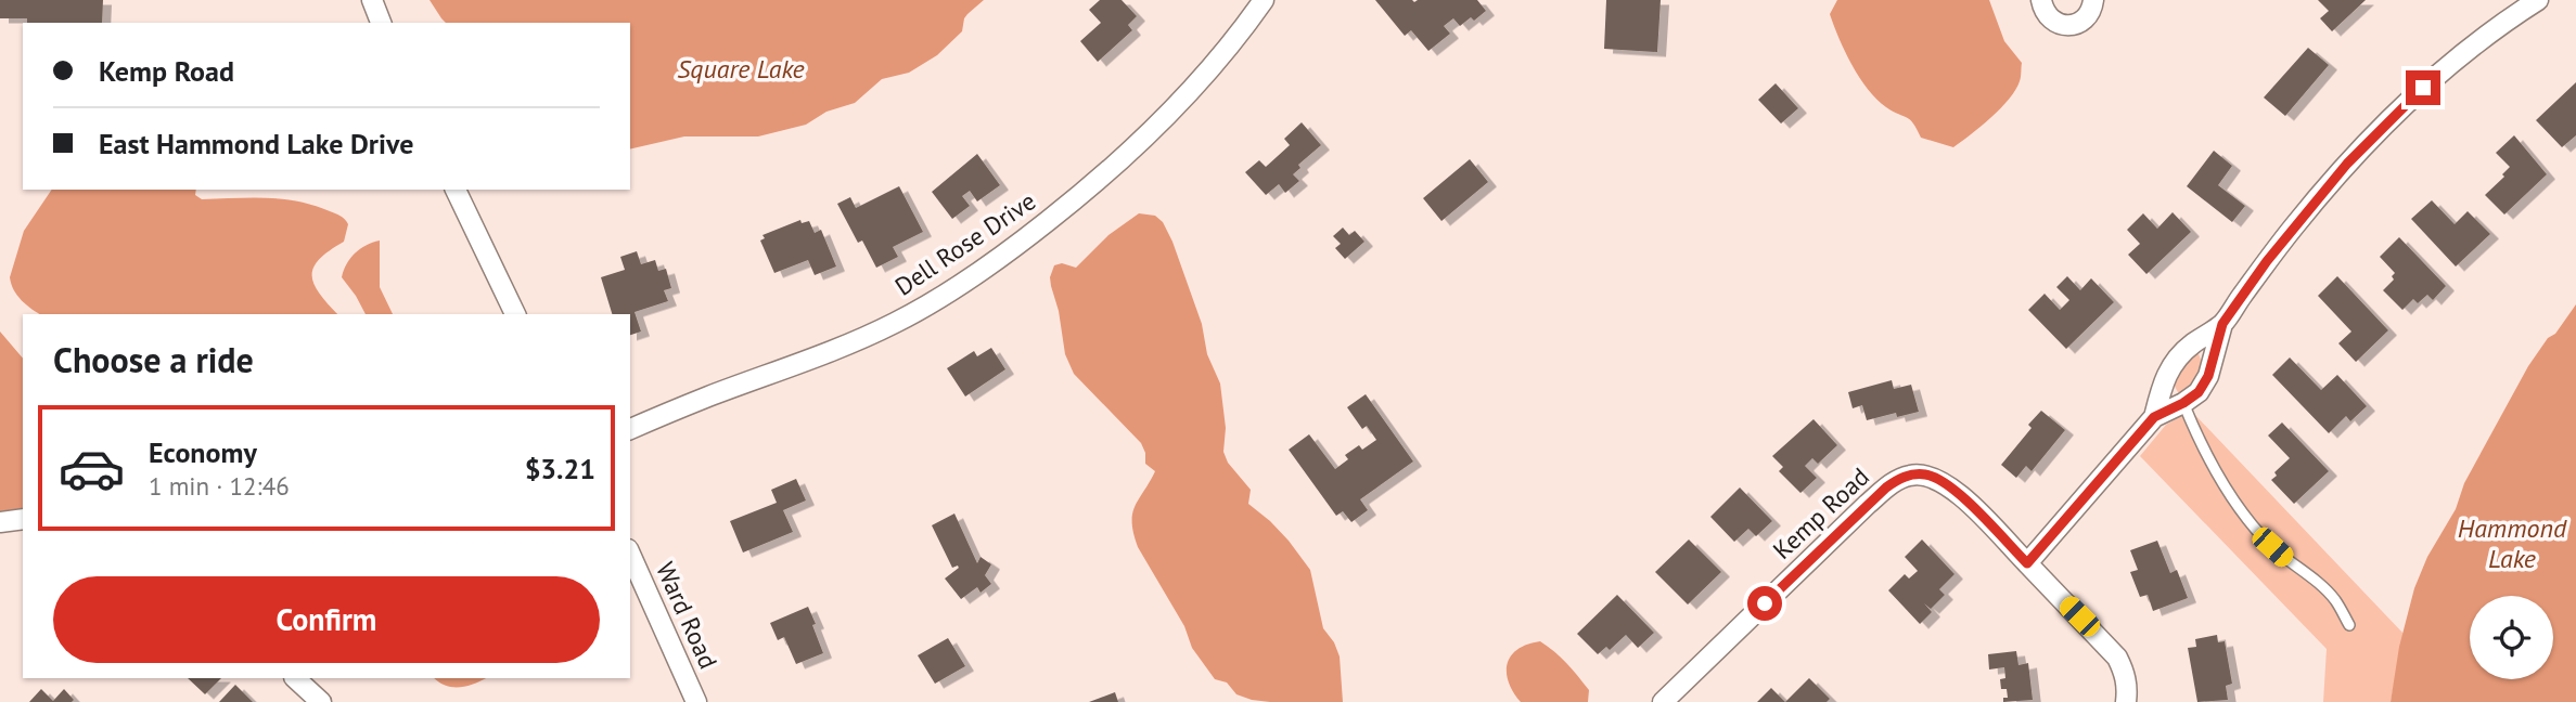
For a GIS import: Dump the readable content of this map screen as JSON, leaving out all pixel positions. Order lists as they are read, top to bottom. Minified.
{"streets":{"street":["Dell Rose Drive","Kemp Road","Ward Road"]},"water":["Square Lake","Hammond Lake"],"page":{"banner":["Kemp Road","East Hammond Lake Drive"],"heading":"Choose a ride","list":[{"name":"Economy","note":"1 min · 12:46","value":"$3.21"}],"buttons":"Confirm"}}
